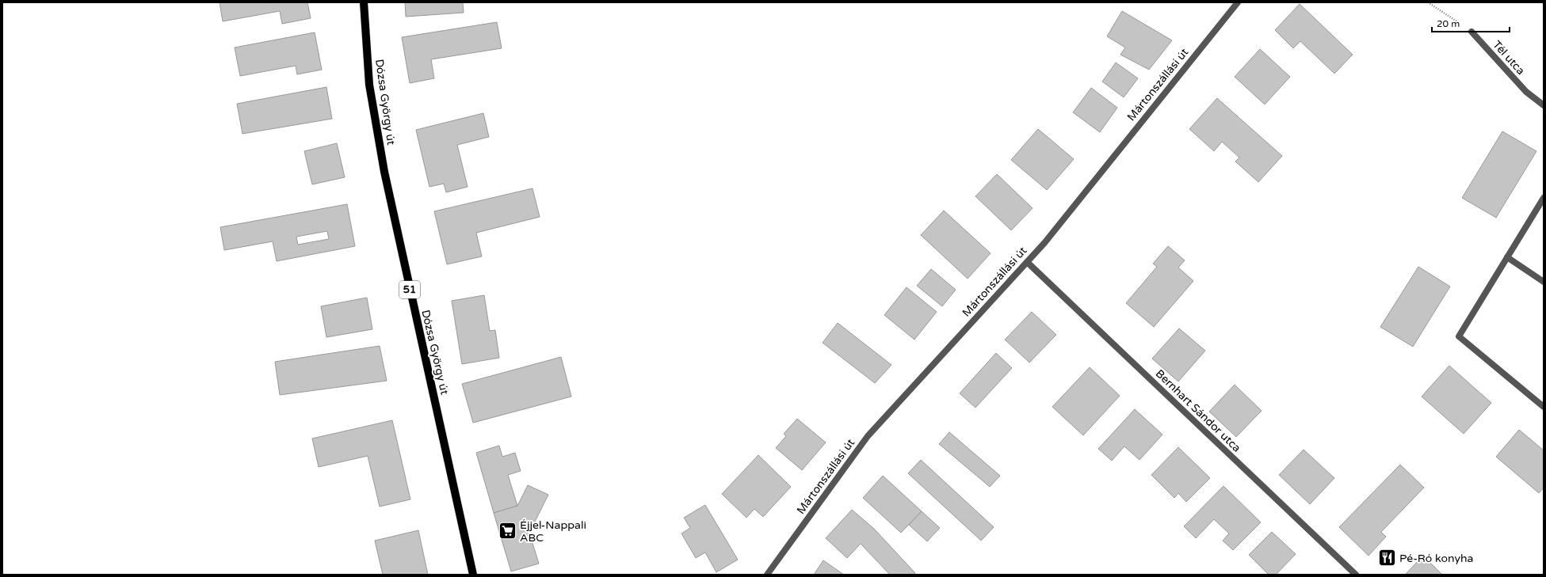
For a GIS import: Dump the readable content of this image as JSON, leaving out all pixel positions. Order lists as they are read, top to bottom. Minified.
{"streets":{"main road":["Dózsa György út","51"],"street":["Tél utca","Mártonszállási út","Bernhart Sándor utca"]},"crossings":[["Mártonszállási út","Bernhart Sándor utca"]],"places":{"supermarket":["Éjjel-Nappali ABC"],"restaurant":["Pé-Ró konyha"]},"scale_bar":"20 m"}
